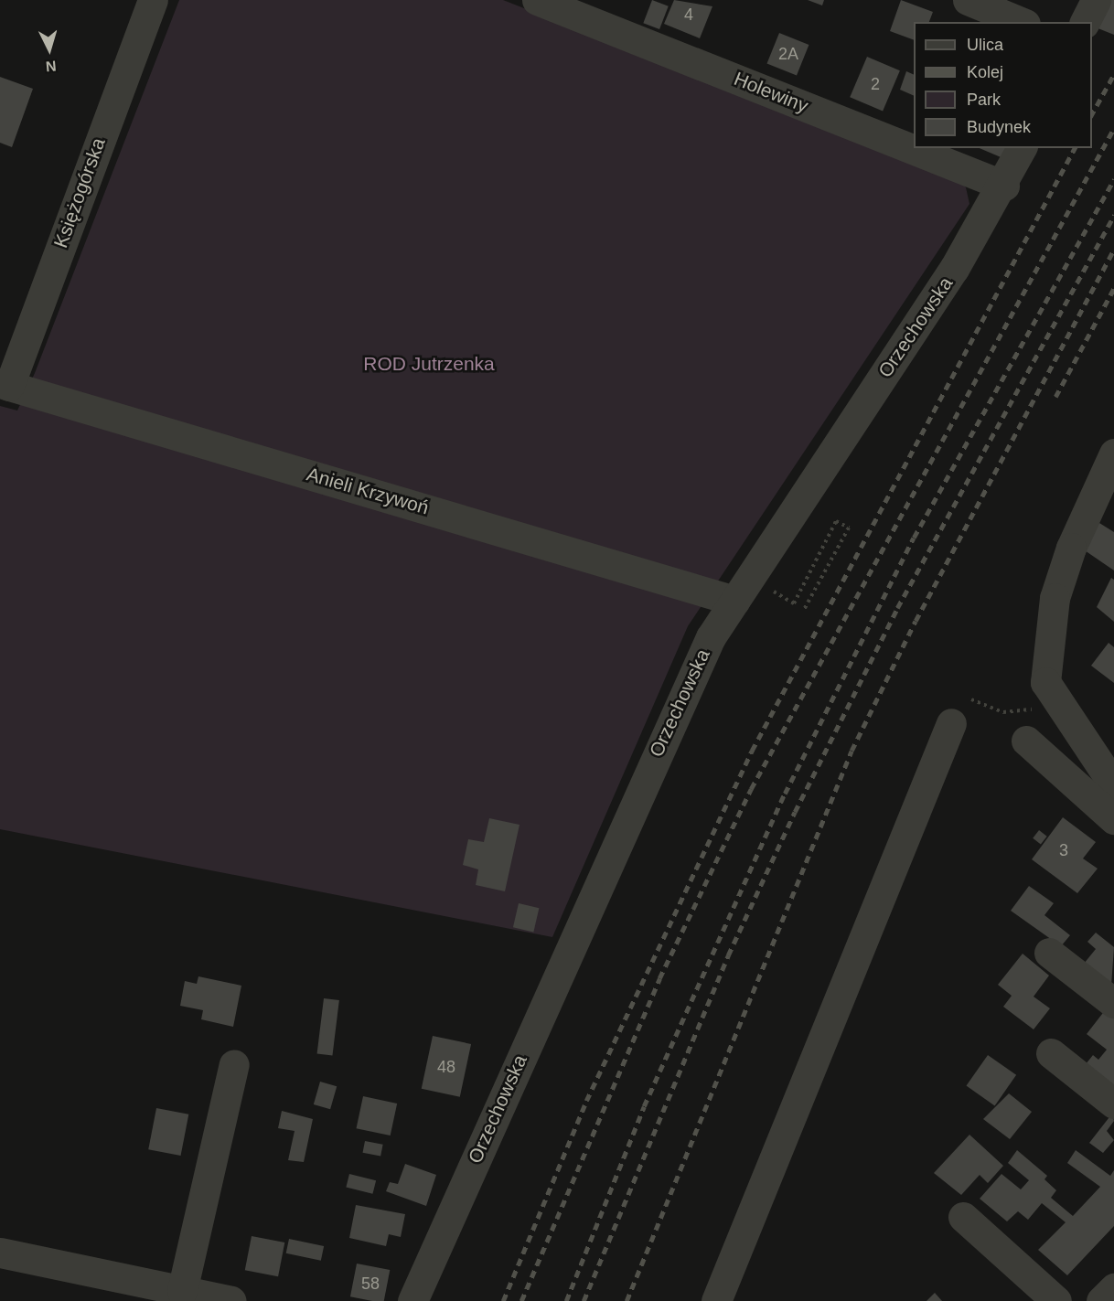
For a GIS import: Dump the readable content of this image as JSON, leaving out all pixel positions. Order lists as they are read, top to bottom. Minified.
{"streets":{"street":["Holewiny","Księżogórska","Orzechowska","Anieli Krzywoń"]},"crossings":[["Holewiny","Orzechowska"],["Księżogórska","Anieli Krzywoń"],["Orzechowska","Anieli Krzywoń"]],"parks":["ROD Jutrzenka"],"house_numbers":["4","2A","2","3","48","58"],"legend":["Ulica","Kolej","Park","Budynek"],"north":"bottom"}
